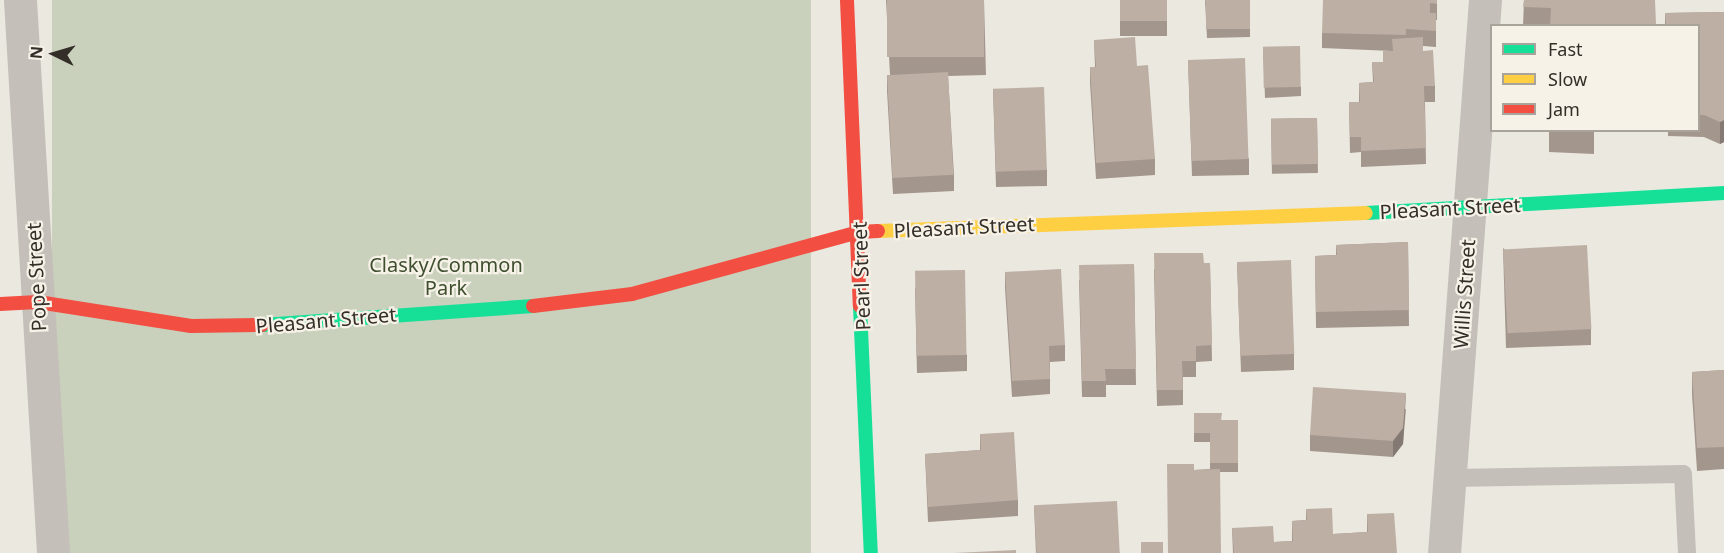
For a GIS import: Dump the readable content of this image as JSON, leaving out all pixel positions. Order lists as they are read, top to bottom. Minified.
{"streets":{"street":["Pleasant Street","Pearl Street","Pope Street","Willis Street"]},"crossings":[["Pleasant Street","Pearl Street"],["Pleasant Street","Pope Street"],["Pleasant Street","Willis Street"]],"parks":["Clasky/Common Park"],"legend":["Fast","Slow","Jam"],"north":"left"}
